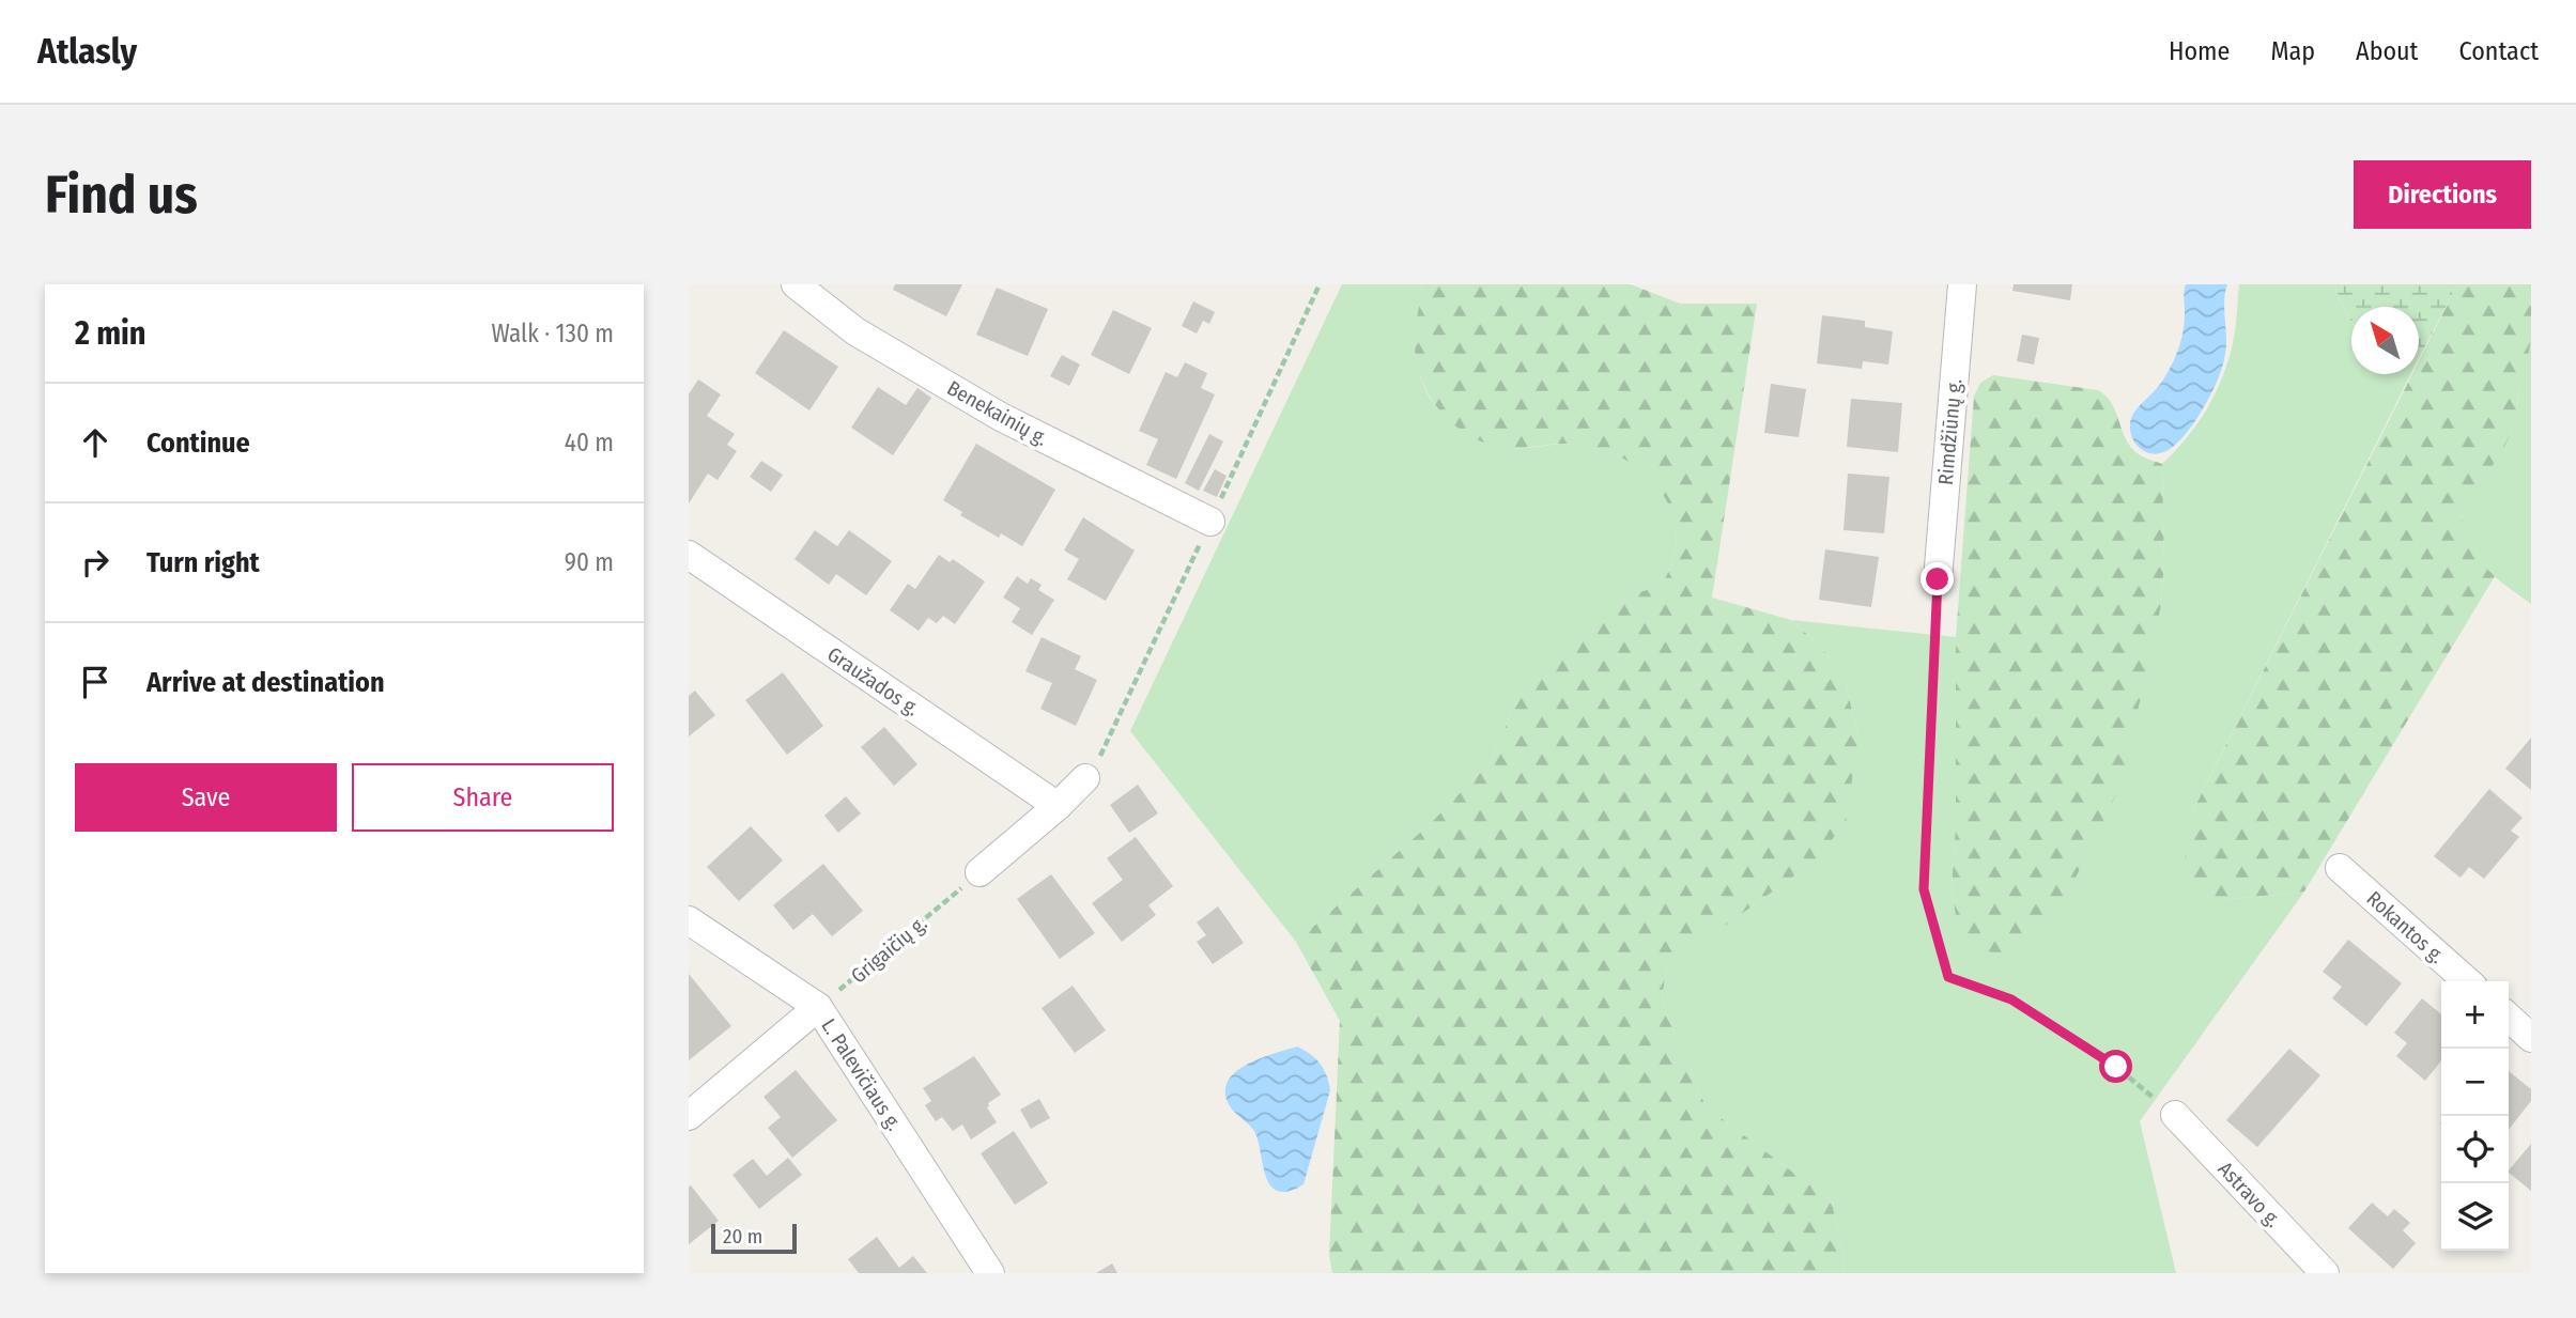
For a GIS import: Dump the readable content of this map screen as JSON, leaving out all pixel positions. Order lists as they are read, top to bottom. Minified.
{"streets":{"street":["Benekainių g.","Rimdžiūnų g.","Graužados g.","Rokantos g.","L. Palevičiaus g.","Astravo g."],"path":["Grigaičių g."]},"crossings":[["Grigaičių g.","L. Palevičiaus g."]],"scale_bar":"20 m","north":"top left","page":{"header":"Atlasly","nav":["Home","Map","About","Contact"],"buttons":["Directions",["Save","Share"]],"title":"Find us","heading":["2 min","Walk · 130 m"],"list":[["Continue","40 m"],["Turn right","90 m"],"Arrive at destination"],"map_buttons":["+","−"],"scale":"20 m"}}
